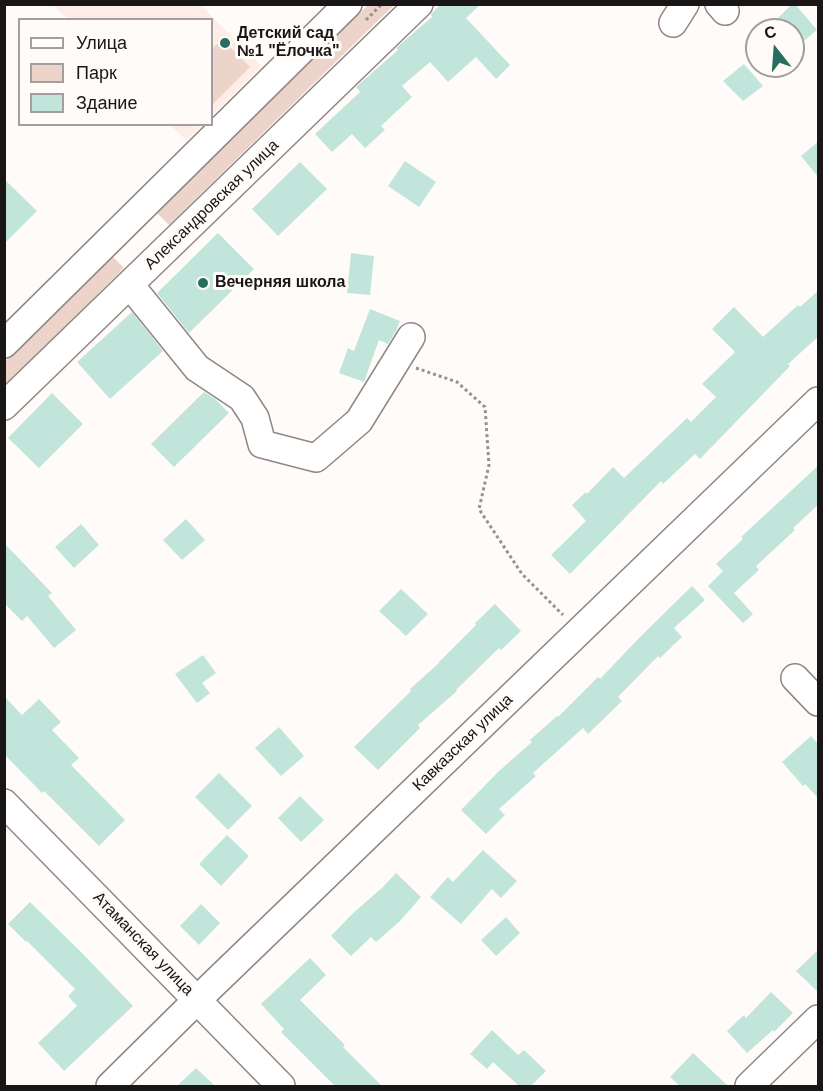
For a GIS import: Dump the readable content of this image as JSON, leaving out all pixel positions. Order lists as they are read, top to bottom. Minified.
{"streets":{"street":["Александровская улица","Кавказская улица","Атаманская улица"]},"crossings":[["Кавказская улица","Атаманская улица"]],"places":["Детский сад №1 \"Ёлочка\"","Вечерняя школа"],"legend":["Улица","Парк","Здание"],"north":"top"}
